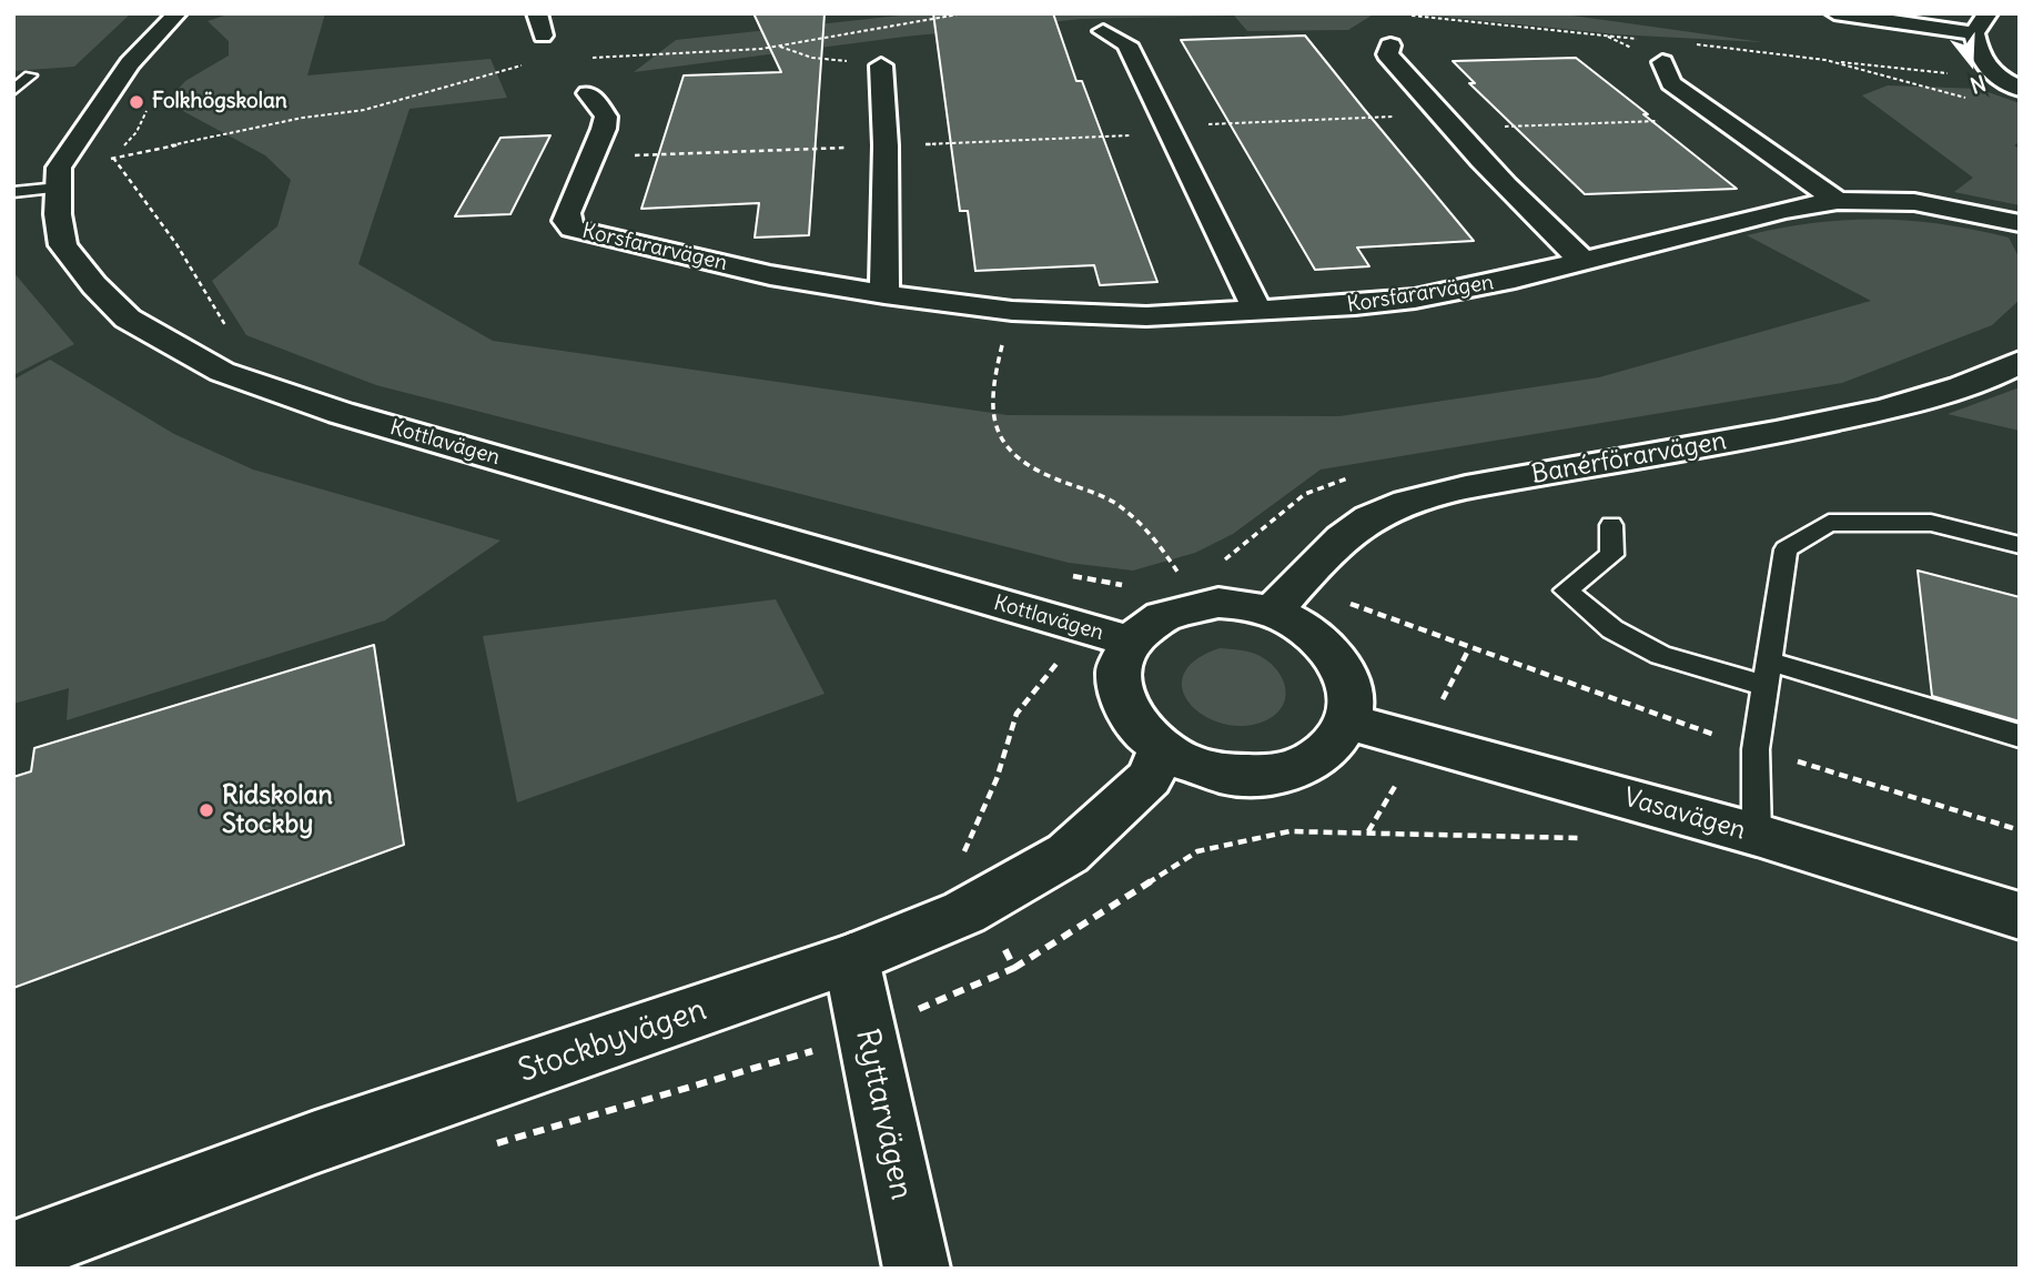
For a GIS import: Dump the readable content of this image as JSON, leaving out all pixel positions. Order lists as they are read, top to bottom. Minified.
{"streets":{"street":["Korsfararvägen","Kottlavägen","Banérförarvägen","Vasavägen","Stockbyvägen","Ryttarvägen"]},"crossings":[["Kottlavägen","Banérförarvägen"],["Kottlavägen","Vasavägen"],["Kottlavägen","Stockbyvägen"],["Banérförarvägen","Vasavägen"],["Banérförarvägen","Stockbyvägen"],["Vasavägen","Stockbyvägen"],["Stockbyvägen","Ryttarvägen"]],"places":["Folkhögskolan","Ridskolan Stockby"],"north":"bottom"}
